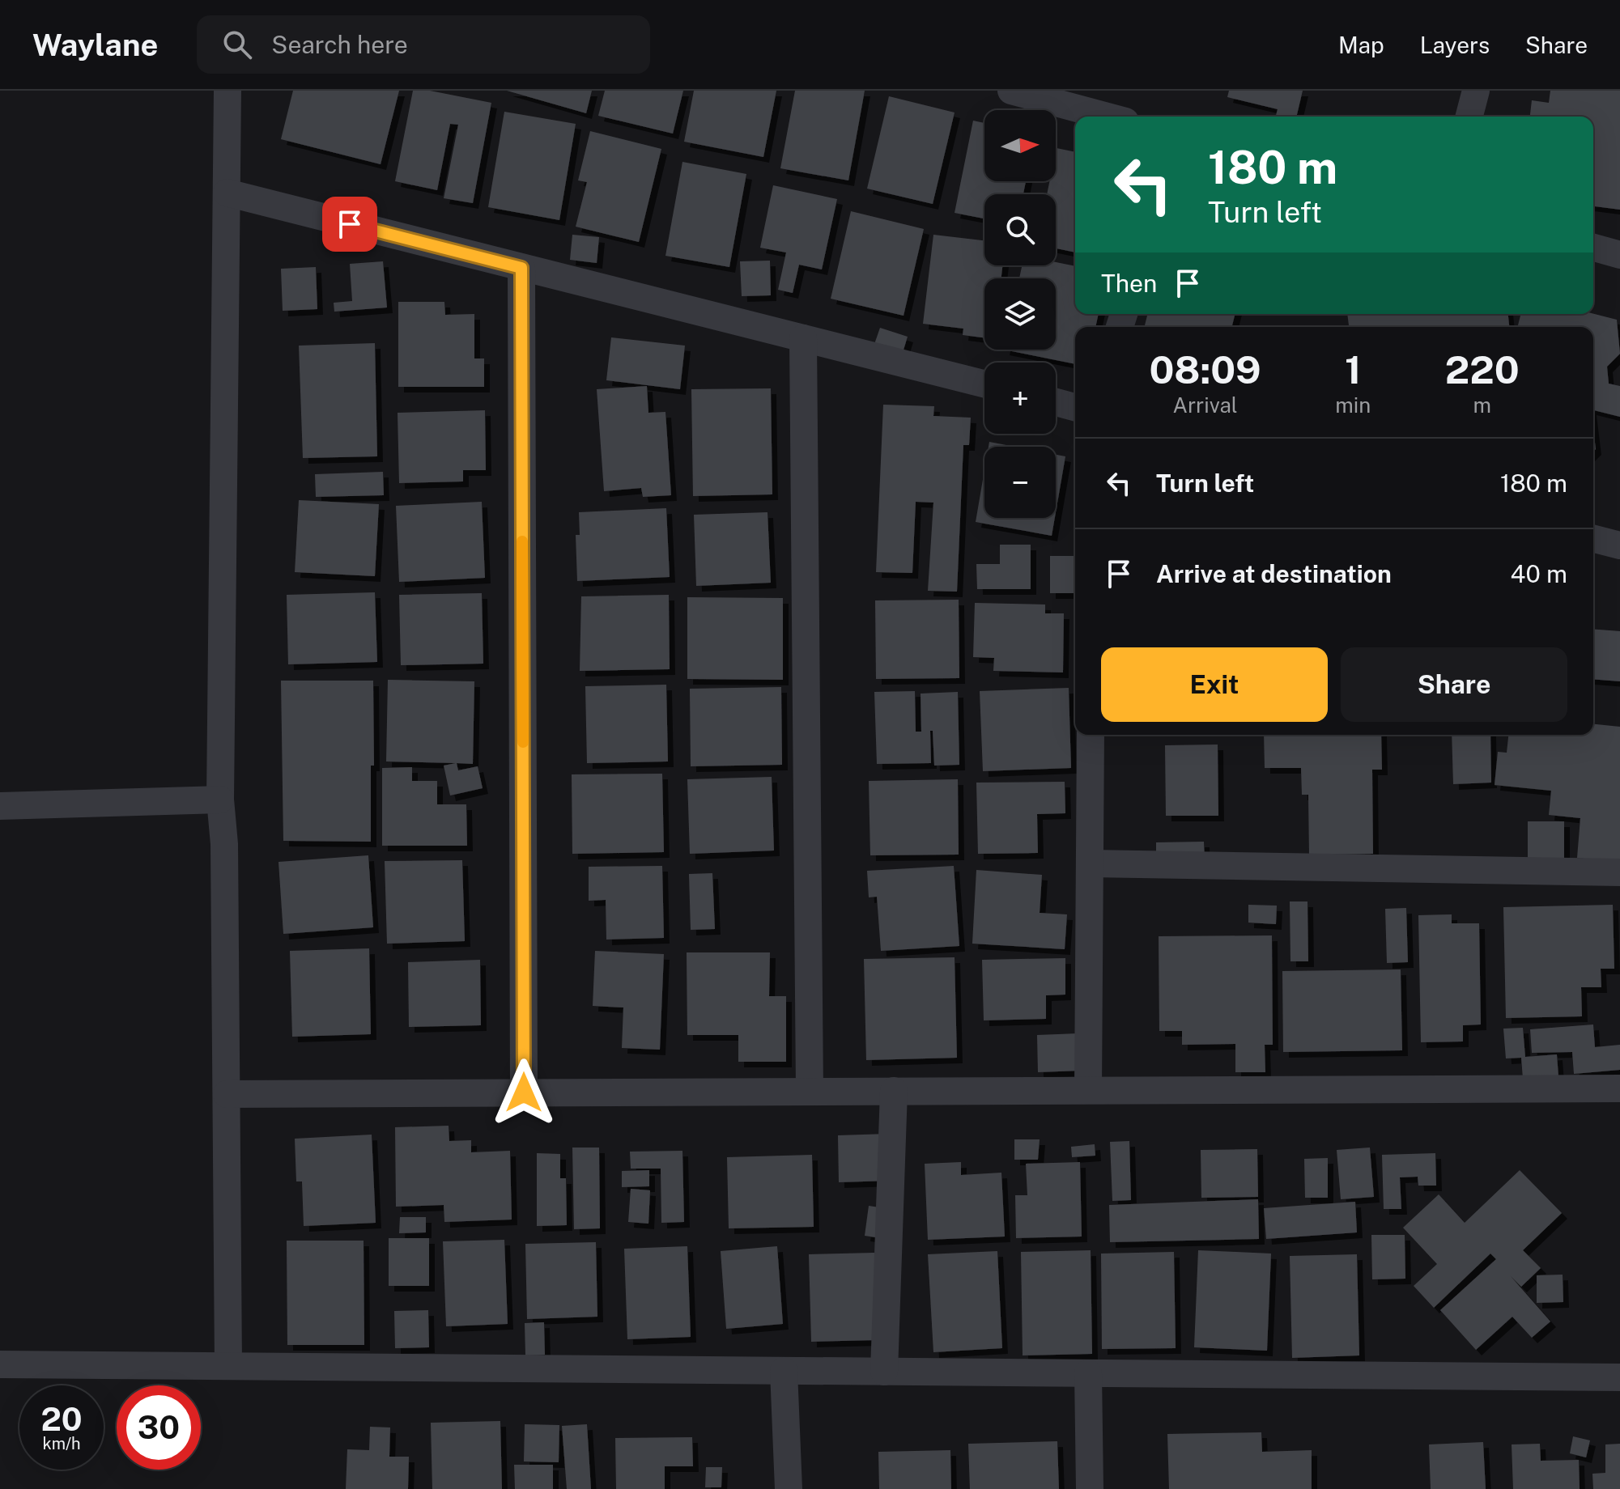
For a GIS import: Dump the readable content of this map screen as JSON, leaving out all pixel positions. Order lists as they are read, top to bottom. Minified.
{"north":"right","page":{"header":"Waylane","search":"Search here","nav":["Map","Layers","Share"],"map_buttons":["+","−"],"turn":["180 m","Turn left"],"then":"Then","eta":["08:09","Arrival","1","min","220","m"],"list":[{"name":"Turn left","value":"180 m"},{"name":"Arrive at destination","value":"40 m"}],"buttons":["Exit","Share"],"speed":"20 km/h","limit":"30"}}
